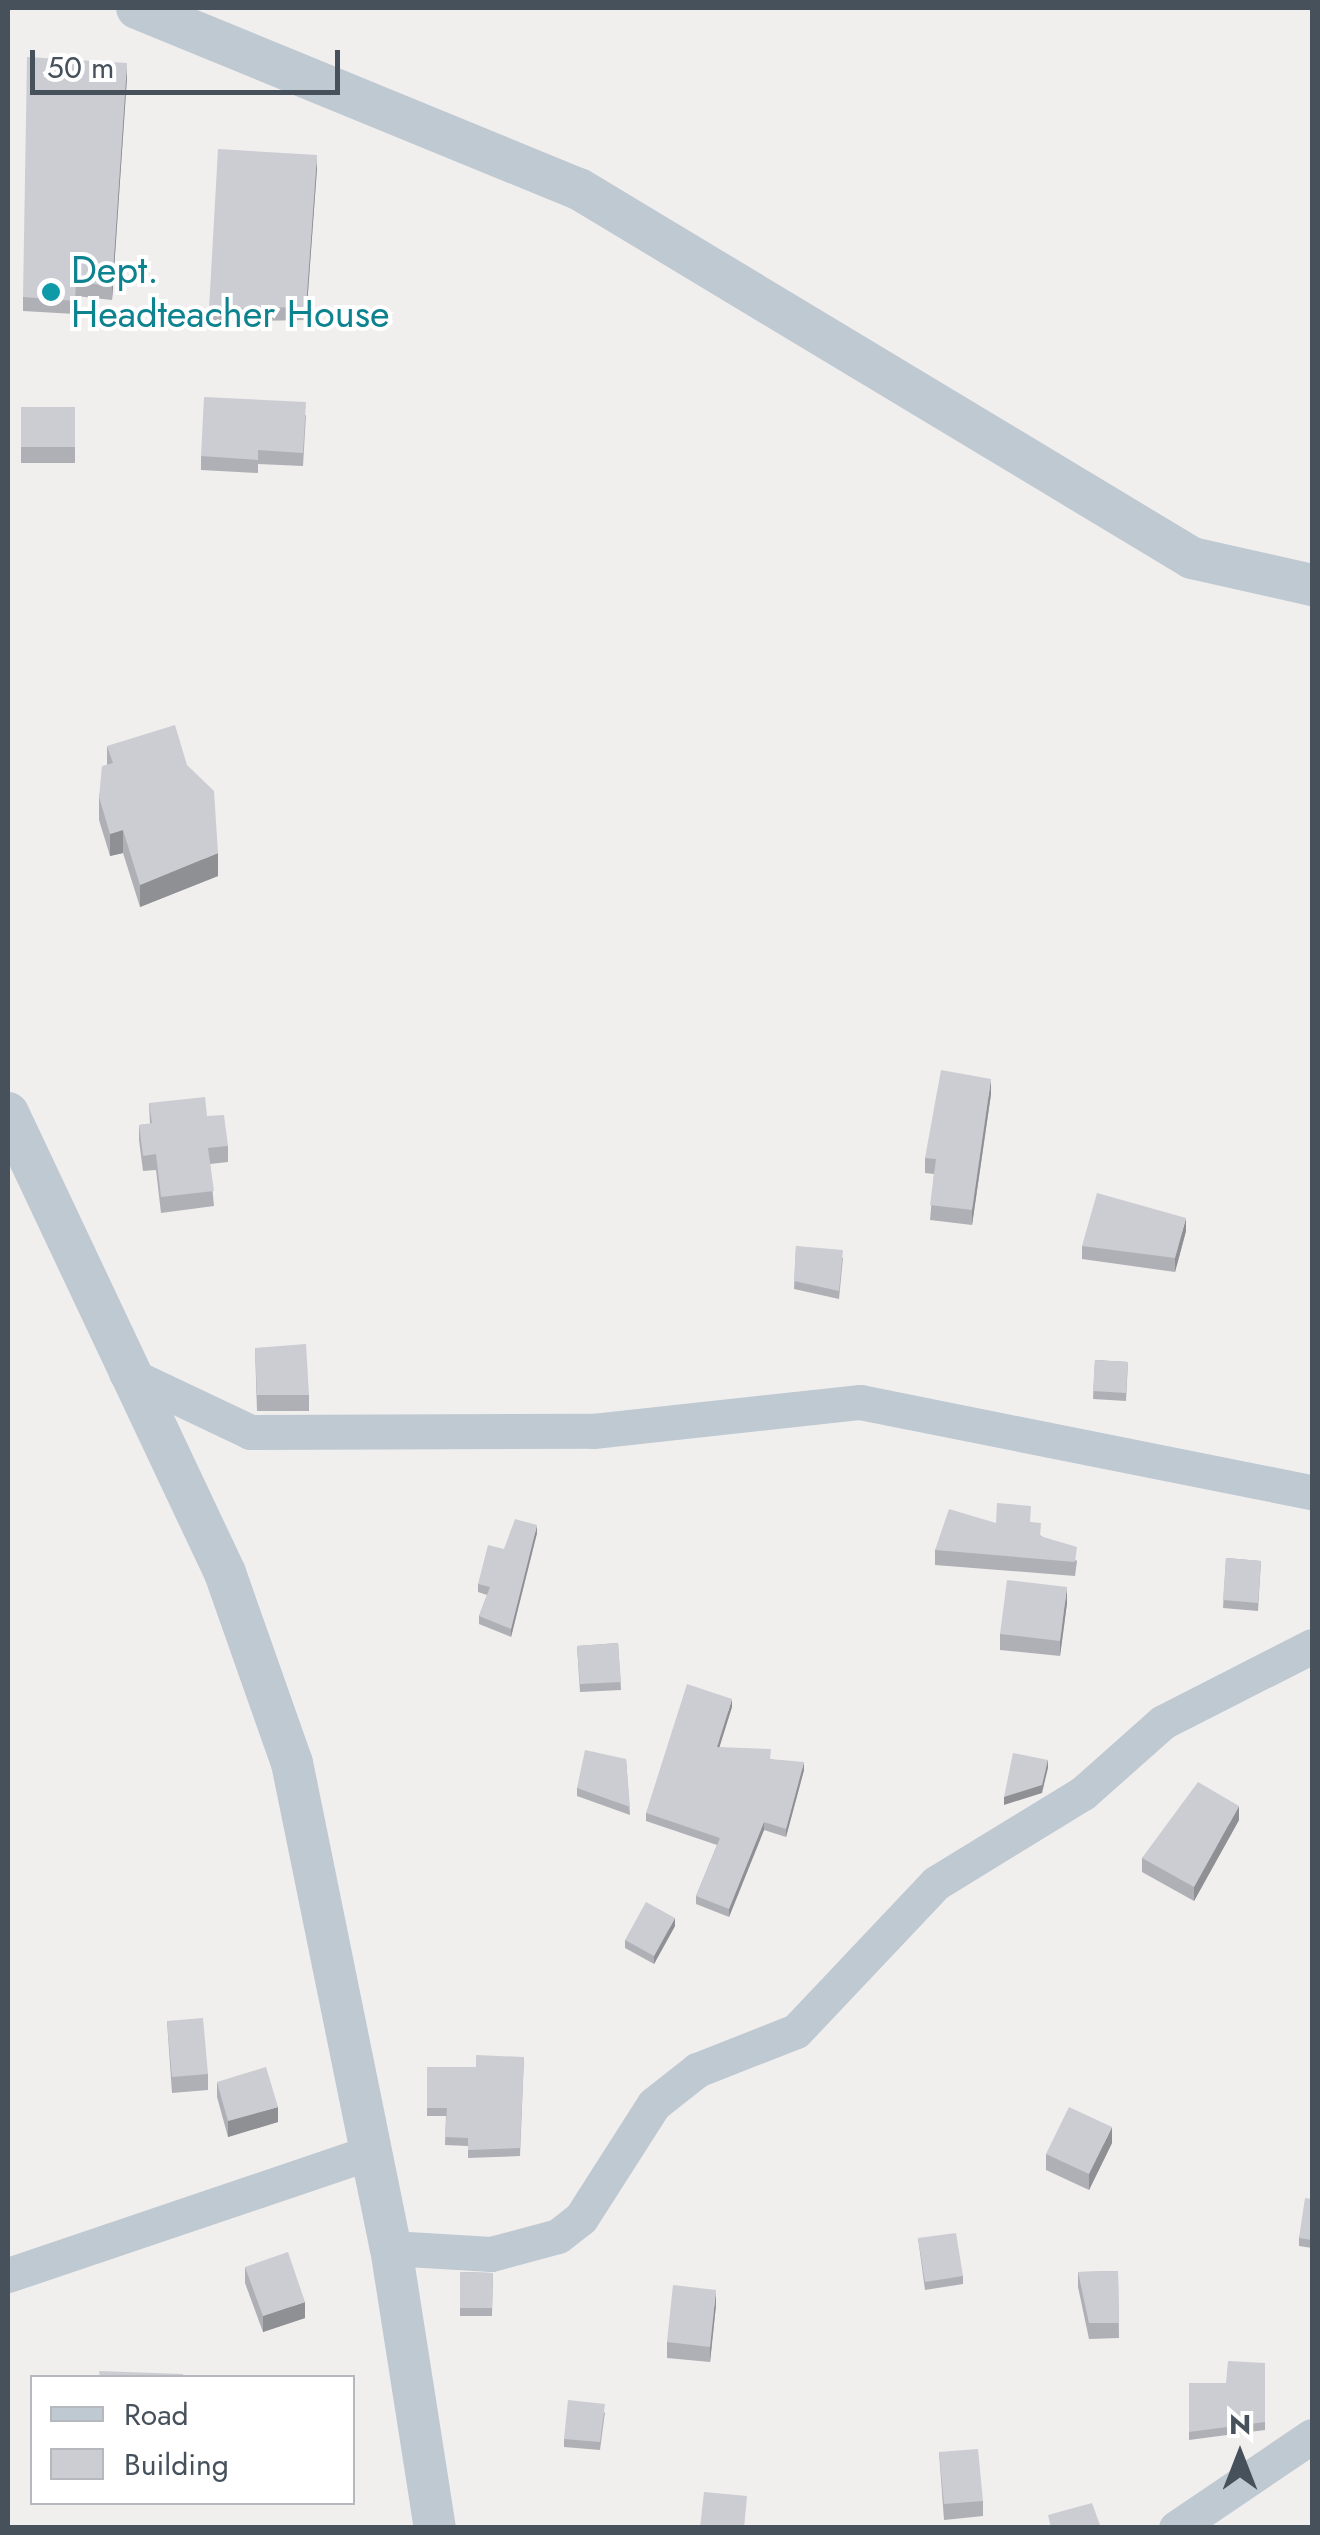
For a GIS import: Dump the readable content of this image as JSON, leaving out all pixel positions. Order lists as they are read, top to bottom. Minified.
{"places":["Dept. Headteacher House"],"legend":["Road","Building"],"scale_bar":"50 m","north":"top"}
